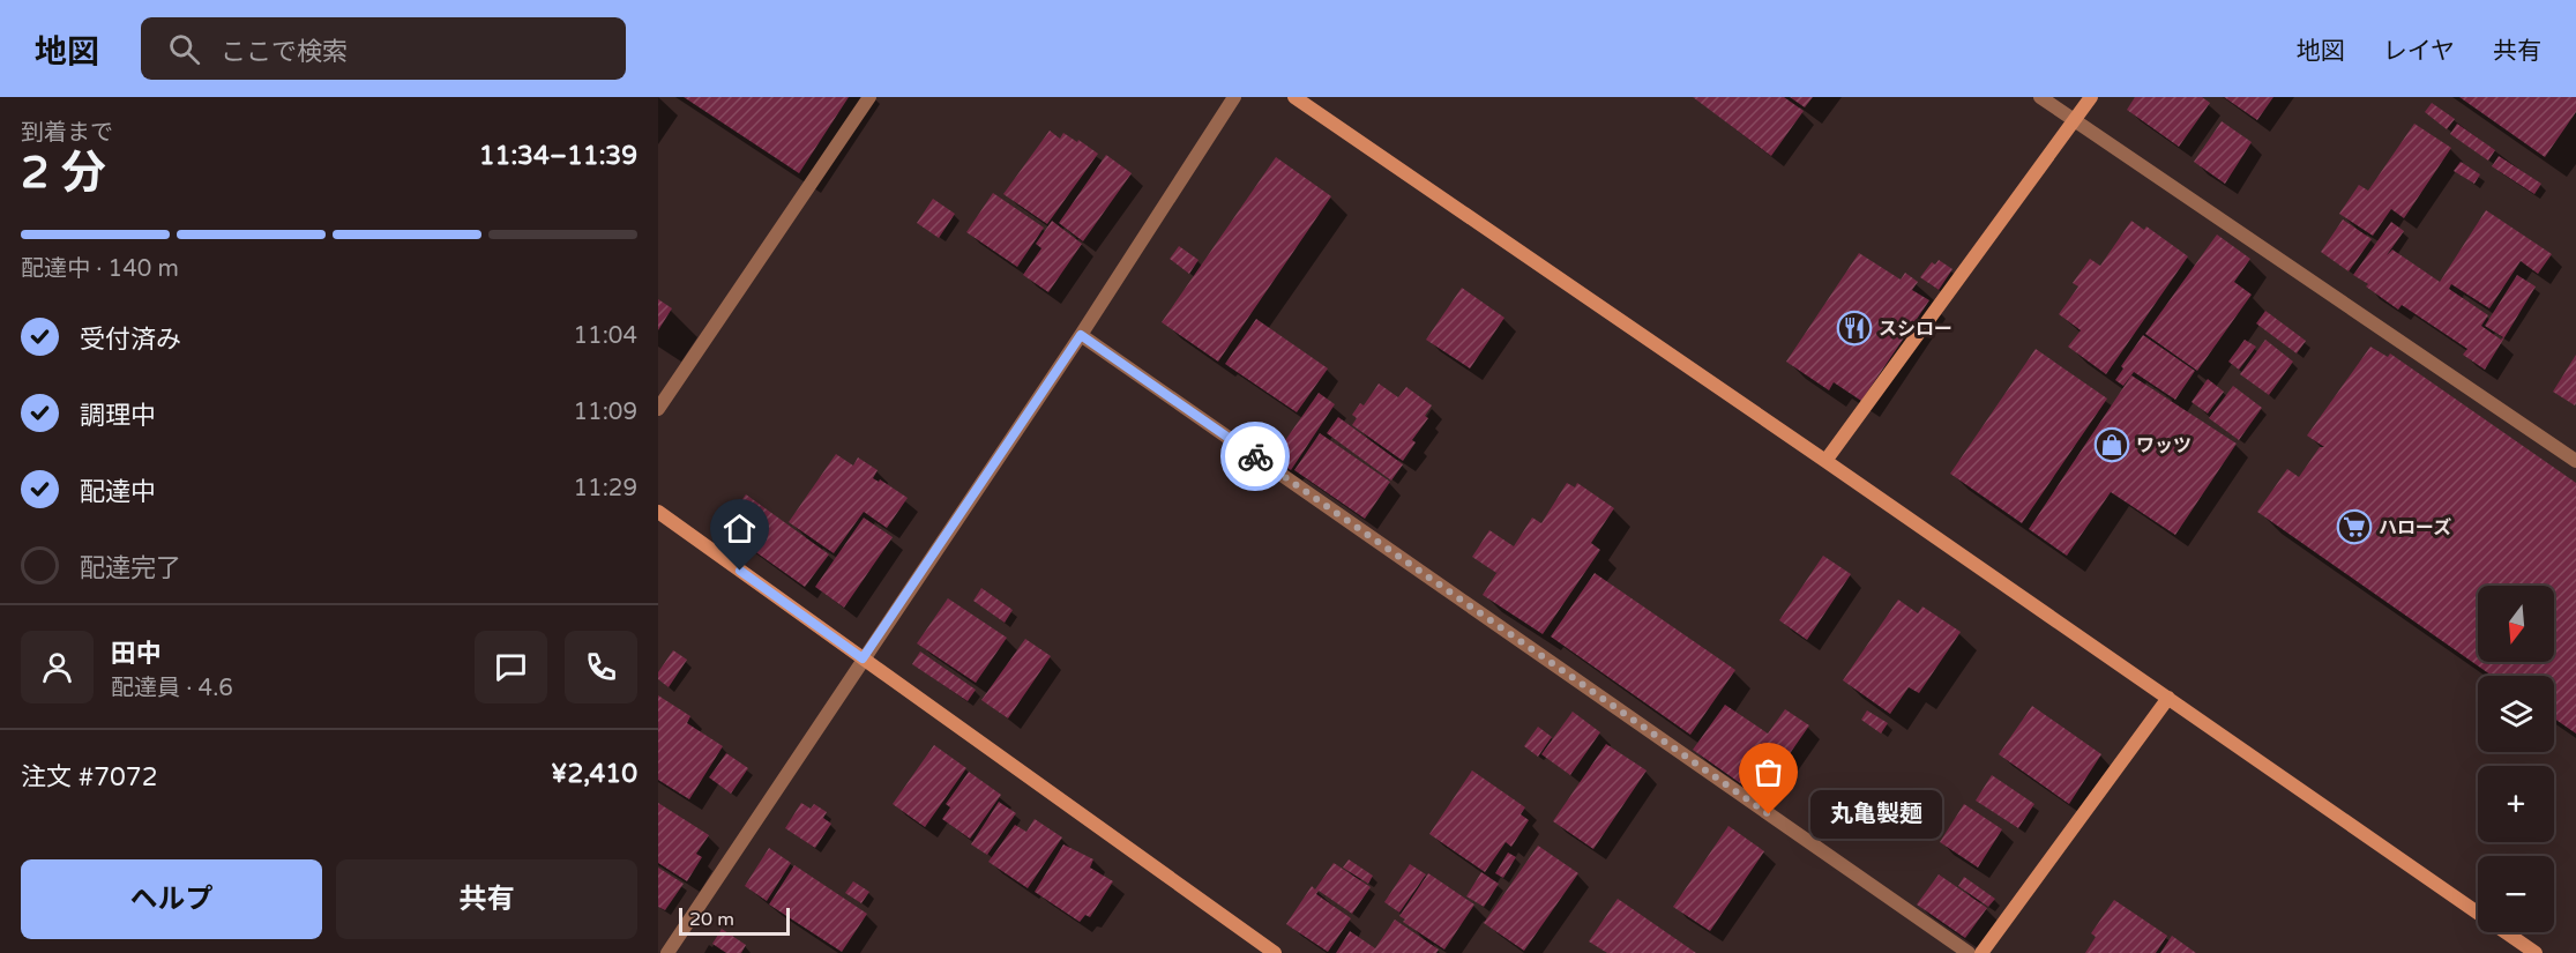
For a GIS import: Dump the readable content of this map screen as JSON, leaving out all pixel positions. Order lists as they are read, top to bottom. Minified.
{"places":{"restaurant":["スシロー"],"shop":["ワッツ"],"supermarket":["ハローズ"],"other":["丸亀製麺"]},"scale_bar":"20 m","north":"bottom","page":{"header":"地図","search":"ここで検索","nav":["地図","レイヤ","共有"],"heading":["2 分","到着まで","11:34–11:39"],"panel":["田中","配達員 · 4.6","注文 #7072","¥2,410"],"bar":"配達中 · 140 m","list":[["受付済み","11:04"],["調理中","11:09"],["配達中","11:29"],"配達完了"],"map_buttons":["+","−"],"bubble":"丸亀製麺","buttons":["ヘルプ","共有"],"scale":"20 m"}}
